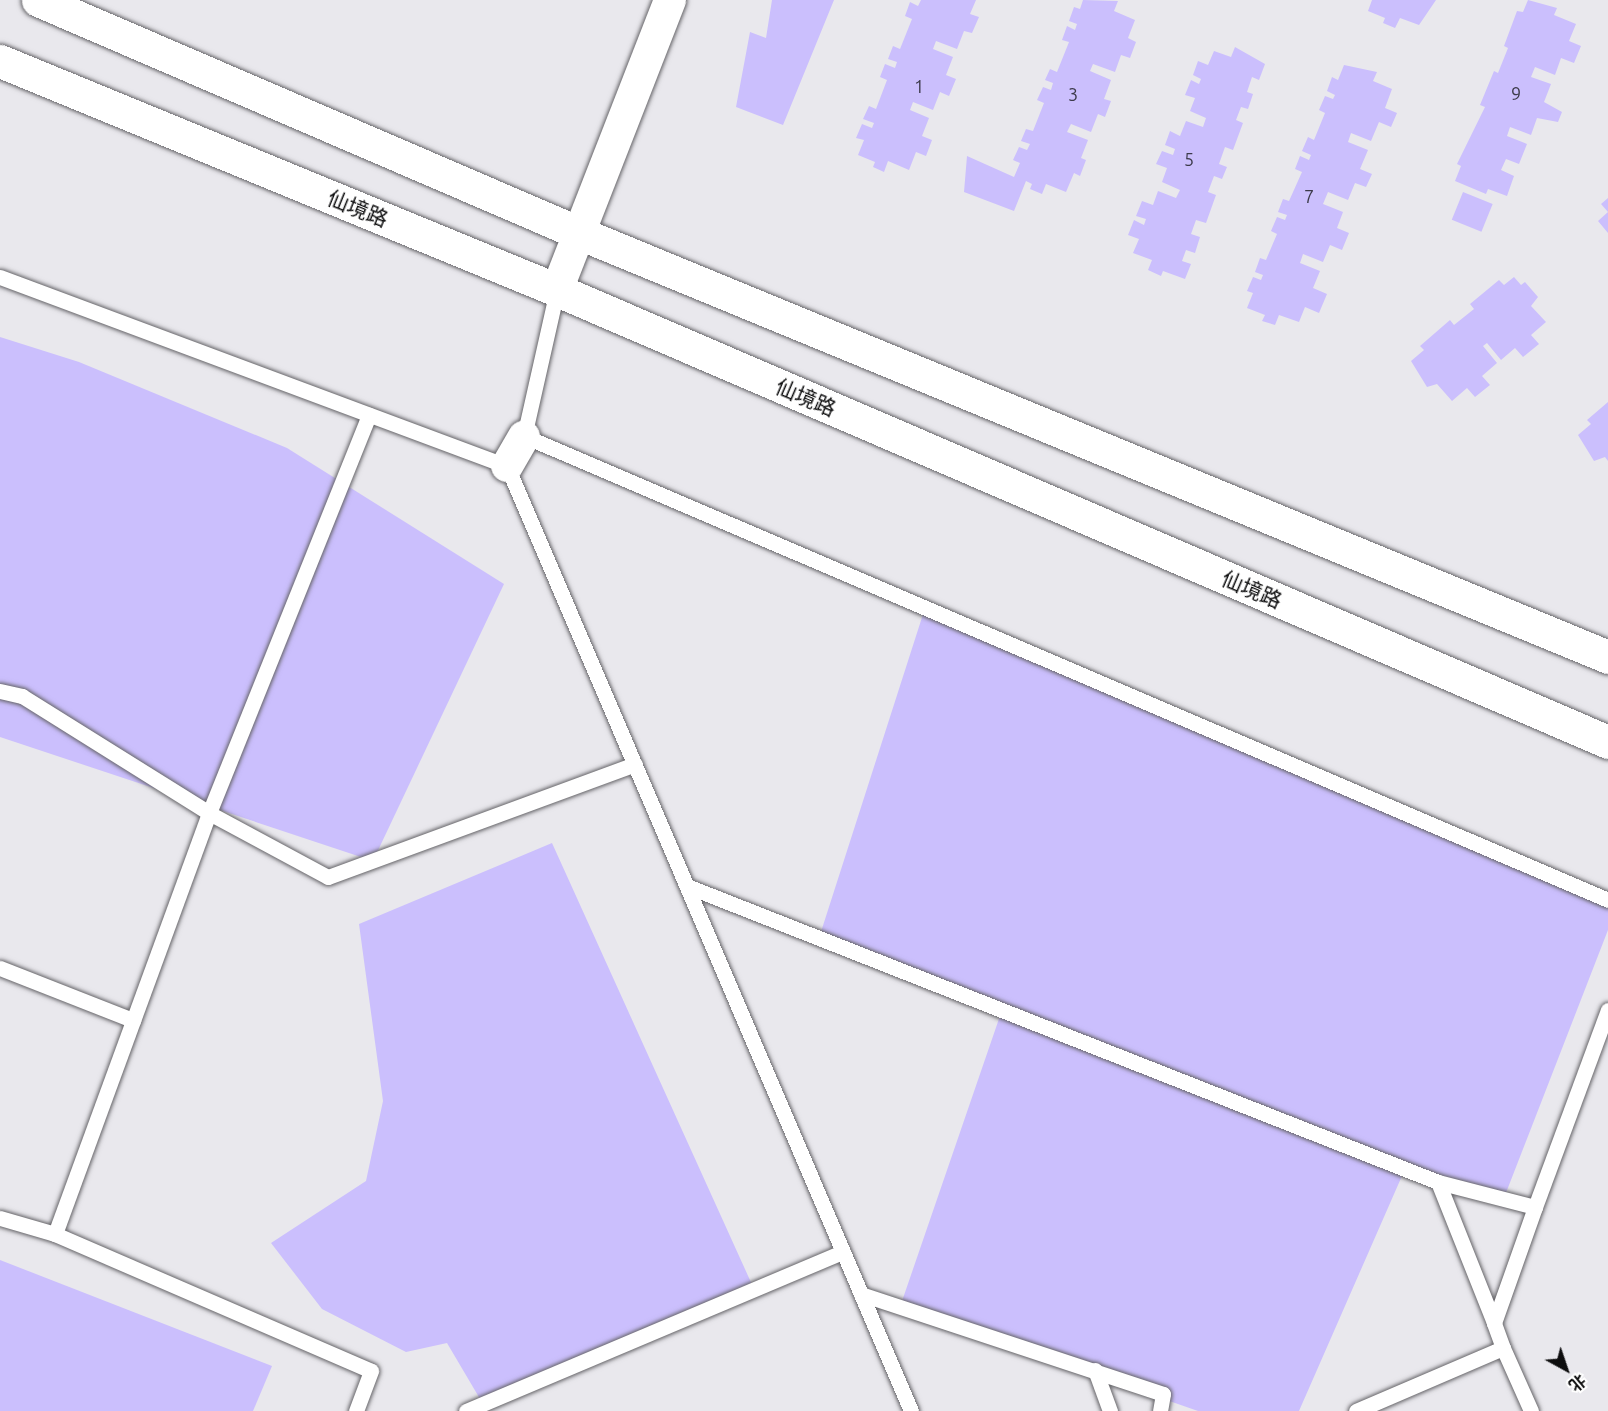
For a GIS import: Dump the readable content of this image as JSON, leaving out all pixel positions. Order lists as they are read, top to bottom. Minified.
{"streets":{"main road":["仙境路"]},"house_numbers":["1","9","3","5","7"],"north":"bottom right"}
